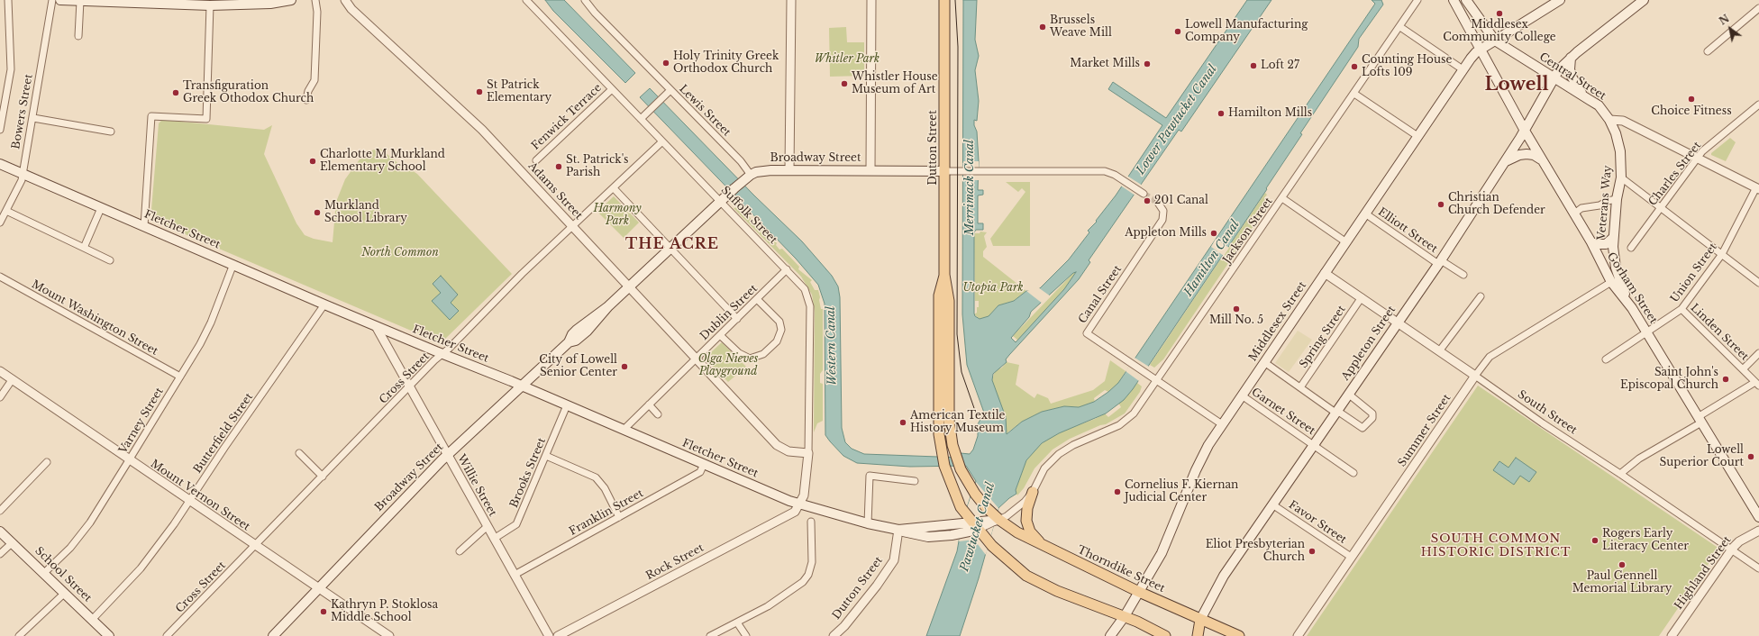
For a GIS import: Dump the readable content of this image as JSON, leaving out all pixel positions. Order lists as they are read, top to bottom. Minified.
{"streets":{"main road":["Central Street","Dutton Street","Broadway Street","Veterans Way","Fletcher Street","Gorham Street","Middlesex Street","Appleton Street","Thorndike Street","School Street"],"street":["Lewis Street","Bowers Street","Fenwick Terrace","Charles Street","Adams Street","Suffolk Street","Jackson Street","Elliott Street","Union Street","Canal Street","Dublin Street","Mount Washington Street","Linden Street","Spring Street","Cross Street","Garnet Street","South Street","Varney Street","Summer Street","Butterfield Street","Brooks Street","Willie Street","Mount Vernon Street","Franklin Street","Favor Street","Rock Street","Highland Street"]},"crossings":[["Central Street","Veterans Way"],["Central Street","Middlesex Street"],["Central Street","Appleton Street"],["Lewis Street","Broadway Street"],["Bowers Street","Fletcher Street"],["Fenwick Terrace","Suffolk Street"],["Dutton Street","Broadway Street"],["Dutton Street","Fletcher Street"],["Dutton Street","Jackson Street"],["Dutton Street","Thorndike Street"],["Broadway Street","Adams Street"],["Broadway Street","Suffolk Street"],["Broadway Street","Fletcher Street"],["Broadway Street","Willie Street"],["Broadway Street","Mount Vernon Street"],["Adams Street","Suffolk Street"],["Adams Street","Dublin Street"],["Adams Street","Cross Street"],["Veterans Way","Gorham Street"],["Suffolk Street","Fletcher Street"],["Suffolk Street","Dublin Street"],["Suffolk Street","Cross Street"],["Suffolk Street","Rock Street"],["Fletcher Street","Jackson Street"],["Fletcher Street","Dublin Street"],["Fletcher Street","Cross Street"],["Fletcher Street","Varney Street"],["Fletcher Street","Butterfield Street"],["Fletcher Street","Brooks Street"],["Fletcher Street","Willie Street"],["Fletcher Street","Franklin Street"],["Fletcher Street","Rock Street"],["Fletcher Street","Thorndike Street"],["Jackson Street","Canal Street"],["Jackson Street","Thorndike Street"],["Elliott Street","Middlesex Street"],["Elliott Street","Appleton Street"],["Union Street","Gorham Street"],["Union Street","Linden Street"],["Gorham Street","Middlesex Street"],["Gorham Street","Appleton Street"],["Gorham Street","Summer Street"],["Canal Street","Middlesex Street"],["Mount Washington Street","Varney Street"],["Middlesex Street","Garnet Street"],["Middlesex Street","South Street"],["Middlesex Street","Thorndike Street"],["Spring Street","South Street"],["Appleton Street","Garnet Street"],["Appleton Street","South Street"],["Appleton Street","Favor Street"],["Appleton Street","Thorndike Street"],["Cross Street","Willie Street"],["Cross Street","Mount Vernon Street"],["South Street","Summer Street"],["South Street","Highland Street"],["Varney Street","Mount Vernon Street"],["Varney Street","School Street"],["Summer Street","Favor Street"],["Butterfield Street","Mount Vernon Street"],["Butterfield Street","School Street"],["Brooks Street","Willie Street"],["Willie Street","Franklin Street"]],"districts":["Lowell","THE ACRE","SOUTH COMMON HISTORIC DISTRICT"],"water":["Lower Pawtucket Canal","Merrimack Canal","Hamilton Canal","Western Canal","Pawtucket Canal"],"parks":["Whitler Park","Harmony Park","North Common","Utopia Park","Olga Nieves Playground"],"places":["Middlesex Community College","Brussels Weave Mill","Lowell Manufacturing Company","Holy Trinity Greek Orthodox Church","Market Mills","Loft 27","Counting House Lofts 109","Whistler House Museum of Art","St Patrick Elementary","Transfiguration Greek Othodox Church","Choice Fitness","Hamilton Mills","Charlotte M Murkland Elementary School","St. Patrick's Parish","201 Canal","Christian Church Defender","Murkland School Library","Appleton Mills","Mill No. 5","City of Lowell Senior Center","Saint John's Episcopal Church","American Textile History Museum","Lowell Superior Court","Cornelius F. Kiernan Judicial Center","Rogers Early Literacy Center","Eliot Presbyterian Church","Paul Gennell Memorial Library","Kathryn P. Stoklosa Middle School"],"north":"top left"}
